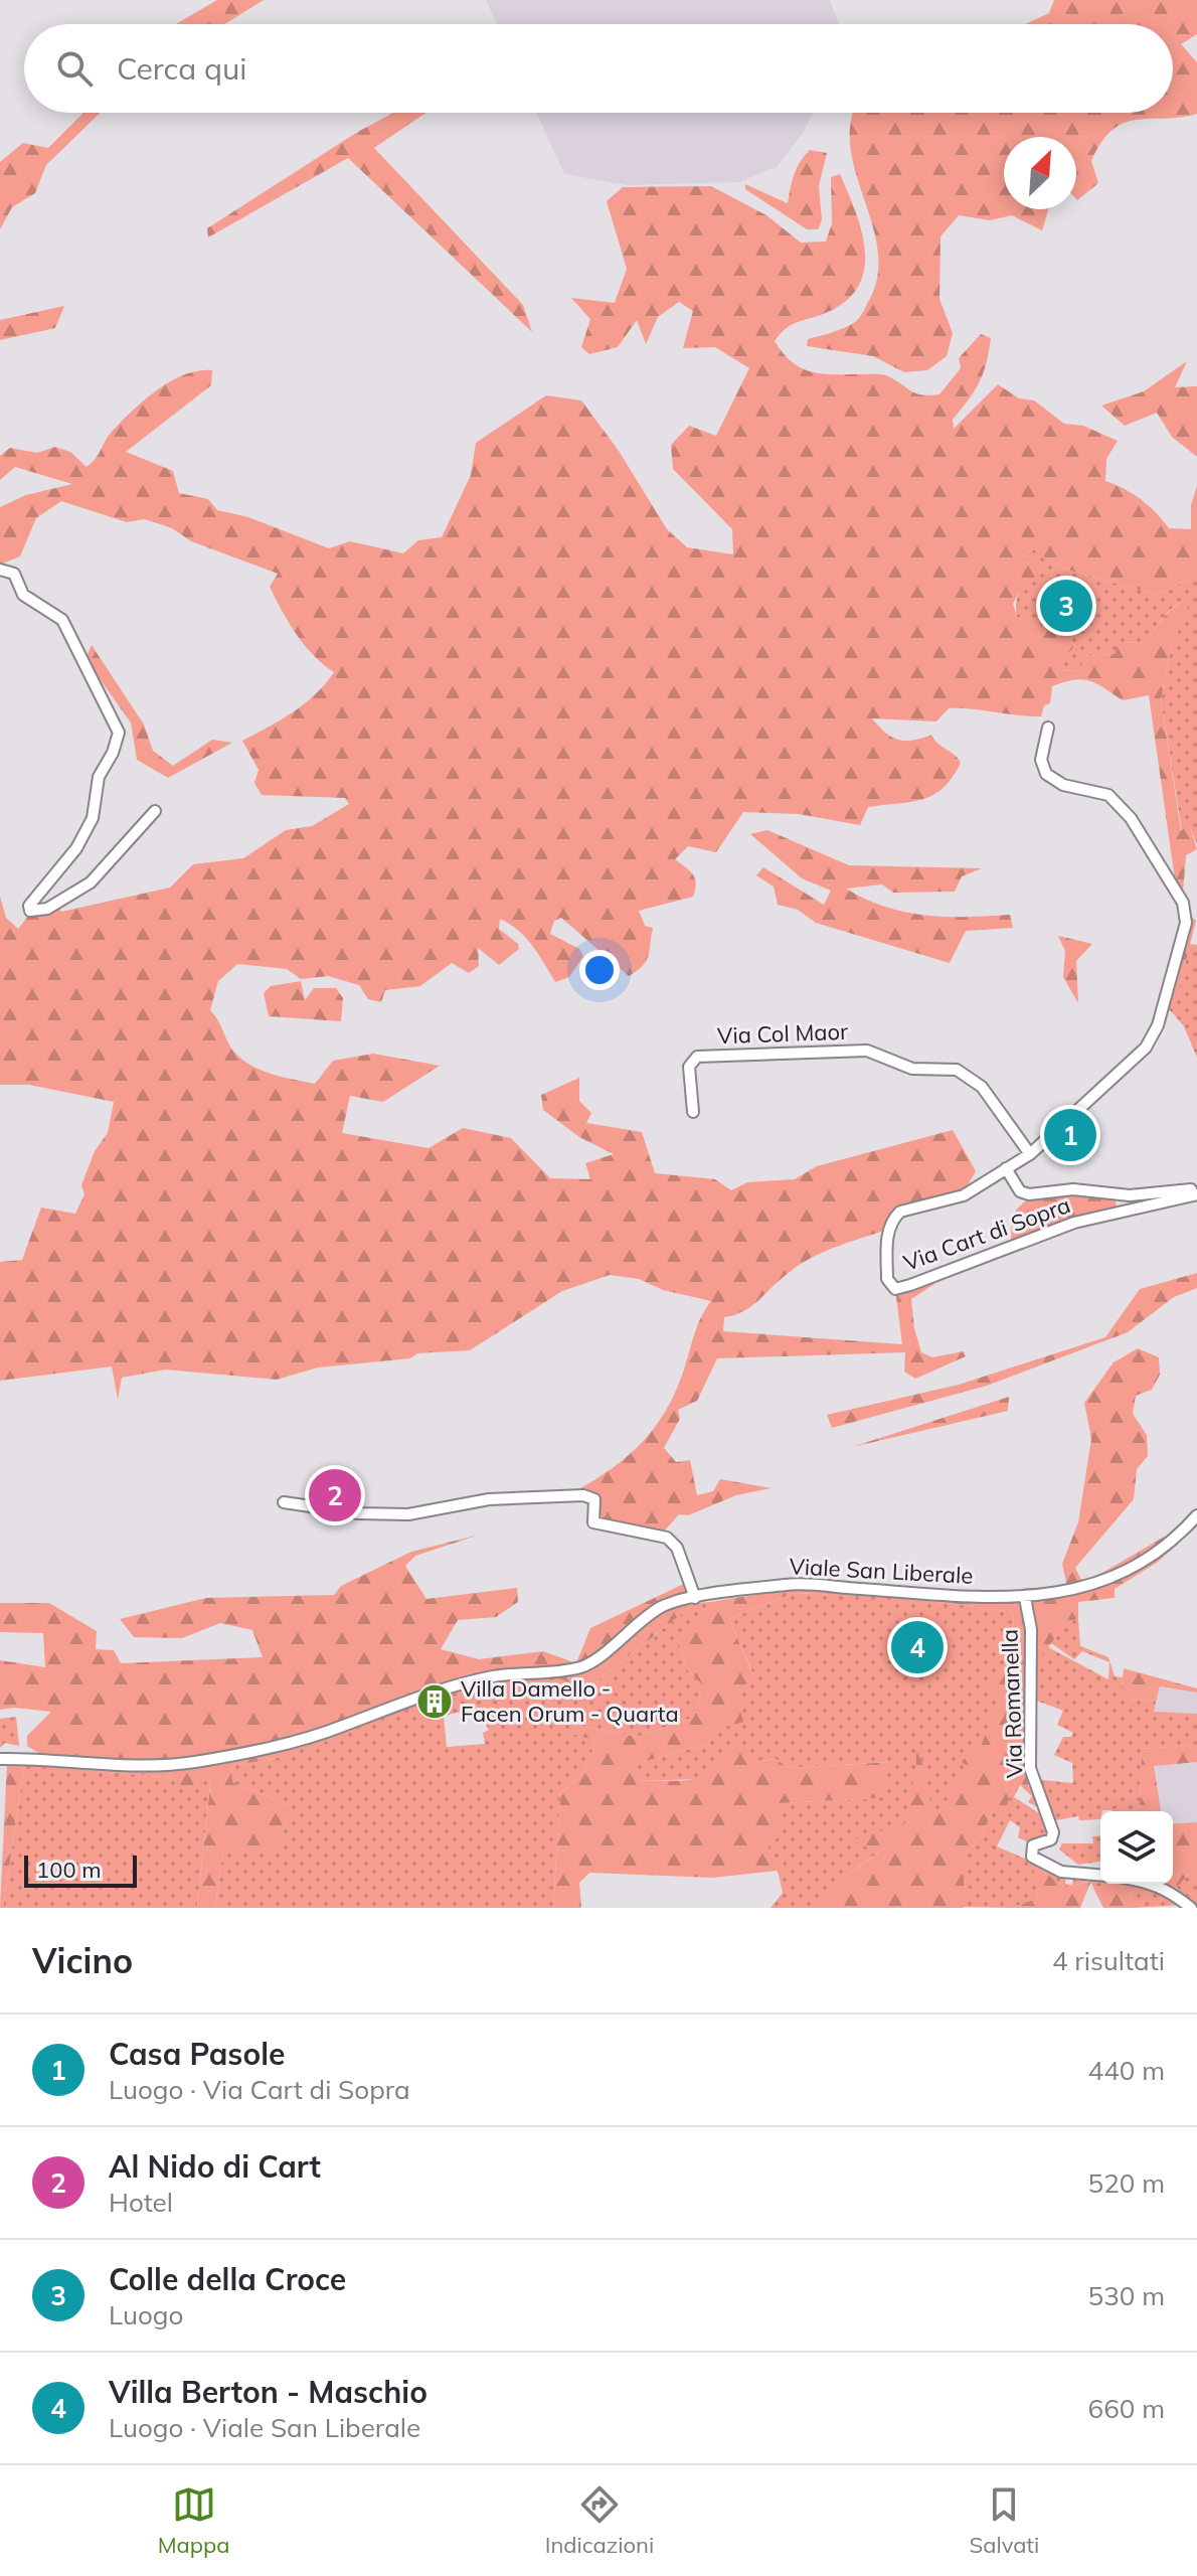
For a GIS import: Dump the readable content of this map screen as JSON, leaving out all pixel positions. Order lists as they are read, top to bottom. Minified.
{"streets":{"street":["Via Col Maor","Via Cart di Sopra","Viale San Liberale","Via Romanella"]},"crossings":[["Via Col Maor","Via Cart di Sopra"],["Viale San Liberale","Via Romanella"]],"places":{"building":["Villa Damello - Facen Orum - Quarta"]},"scale_bar":"100 m","north":"top right","page":{"search":"Cerca qui","pins":["3","1","2","4"],"scale":"100 m","heading":["Vicino","4 risultati"],"list":[{"mark":"1","name":"Casa Pasole","note":"Luogo · Via Cart di Sopra","value":"440 m"},{"mark":"2","name":"Al Nido di Cart","note":"Hotel","value":"520 m"},{"mark":"3","name":"Colle della Croce","note":"Luogo","value":"530 m"},{"mark":"4","name":"Villa Berton - Maschio","note":"Luogo · Viale San Liberale","value":"660 m"}],"nav":["Mappa","Indicazioni","Salvati"]}}
